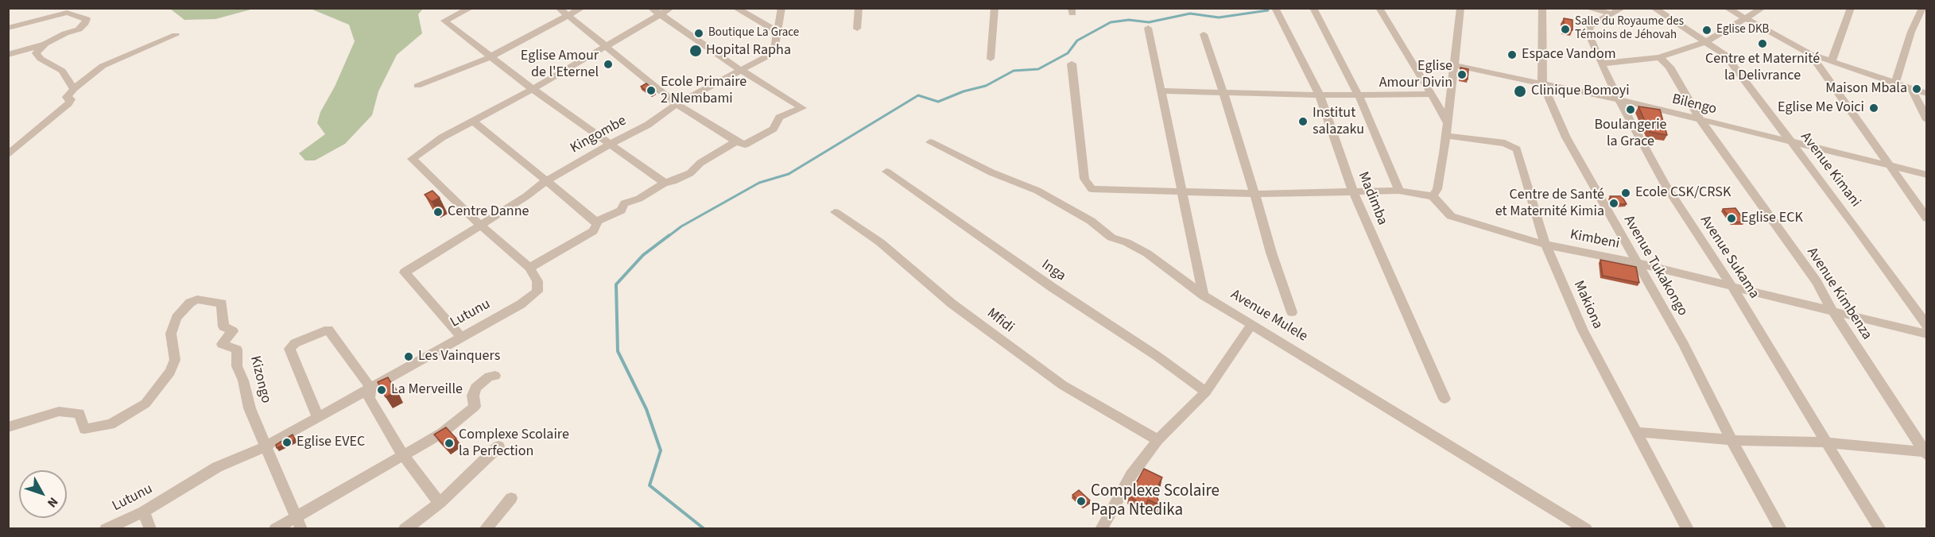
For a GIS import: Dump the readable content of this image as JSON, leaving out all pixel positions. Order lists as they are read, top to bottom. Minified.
{"streets":{"street":["Bilengo","Kingombe","Avenue Kimani","Madimba","Kimbeni","Avenue Sukama","Avenue Tukakongo","Inga","Avenue Kimbenza","Makiona","Lutunu","Avenue Mulele","Mfidi","Kizongo"]},"crossings":[["Bilengo","Avenue Kimani"],["Bilengo","Avenue Sukama"],["Bilengo","Avenue Tukakongo"],["Bilengo","Avenue Kimbenza"],["Kingombe","Lutunu"],["Kimbeni","Avenue Sukama"],["Kimbeni","Avenue Tukakongo"],["Kimbeni","Avenue Kimbenza"],["Kimbeni","Makiona"],["Lutunu","Kizongo"]],"places":["Salle du Royaume des Témoins de Jéhovah","Eglise DKB","Boutique La Grace","Centre et Maternité la Delivrance","Hopital Rapha","Espace Vandom","Eglise Amour de l'Eternel","Eglise Amour Divin","Maison Mbala","Ecole Primaire 2 Nlembami","Clinique Bomoyi","Eglise Me Voici","Boulangerie la Grace","Institut salazaku","Ecole CSK/CRSK","Centre de Santé et Maternité Kimia","Centre Danne","Eglise ECK","Les Vainquers","La Merveille","Eglise EVEC","Complexe Scolaire la Perfection","Complexe Scolaire Papa Ntedika"],"north":"bottom right"}
